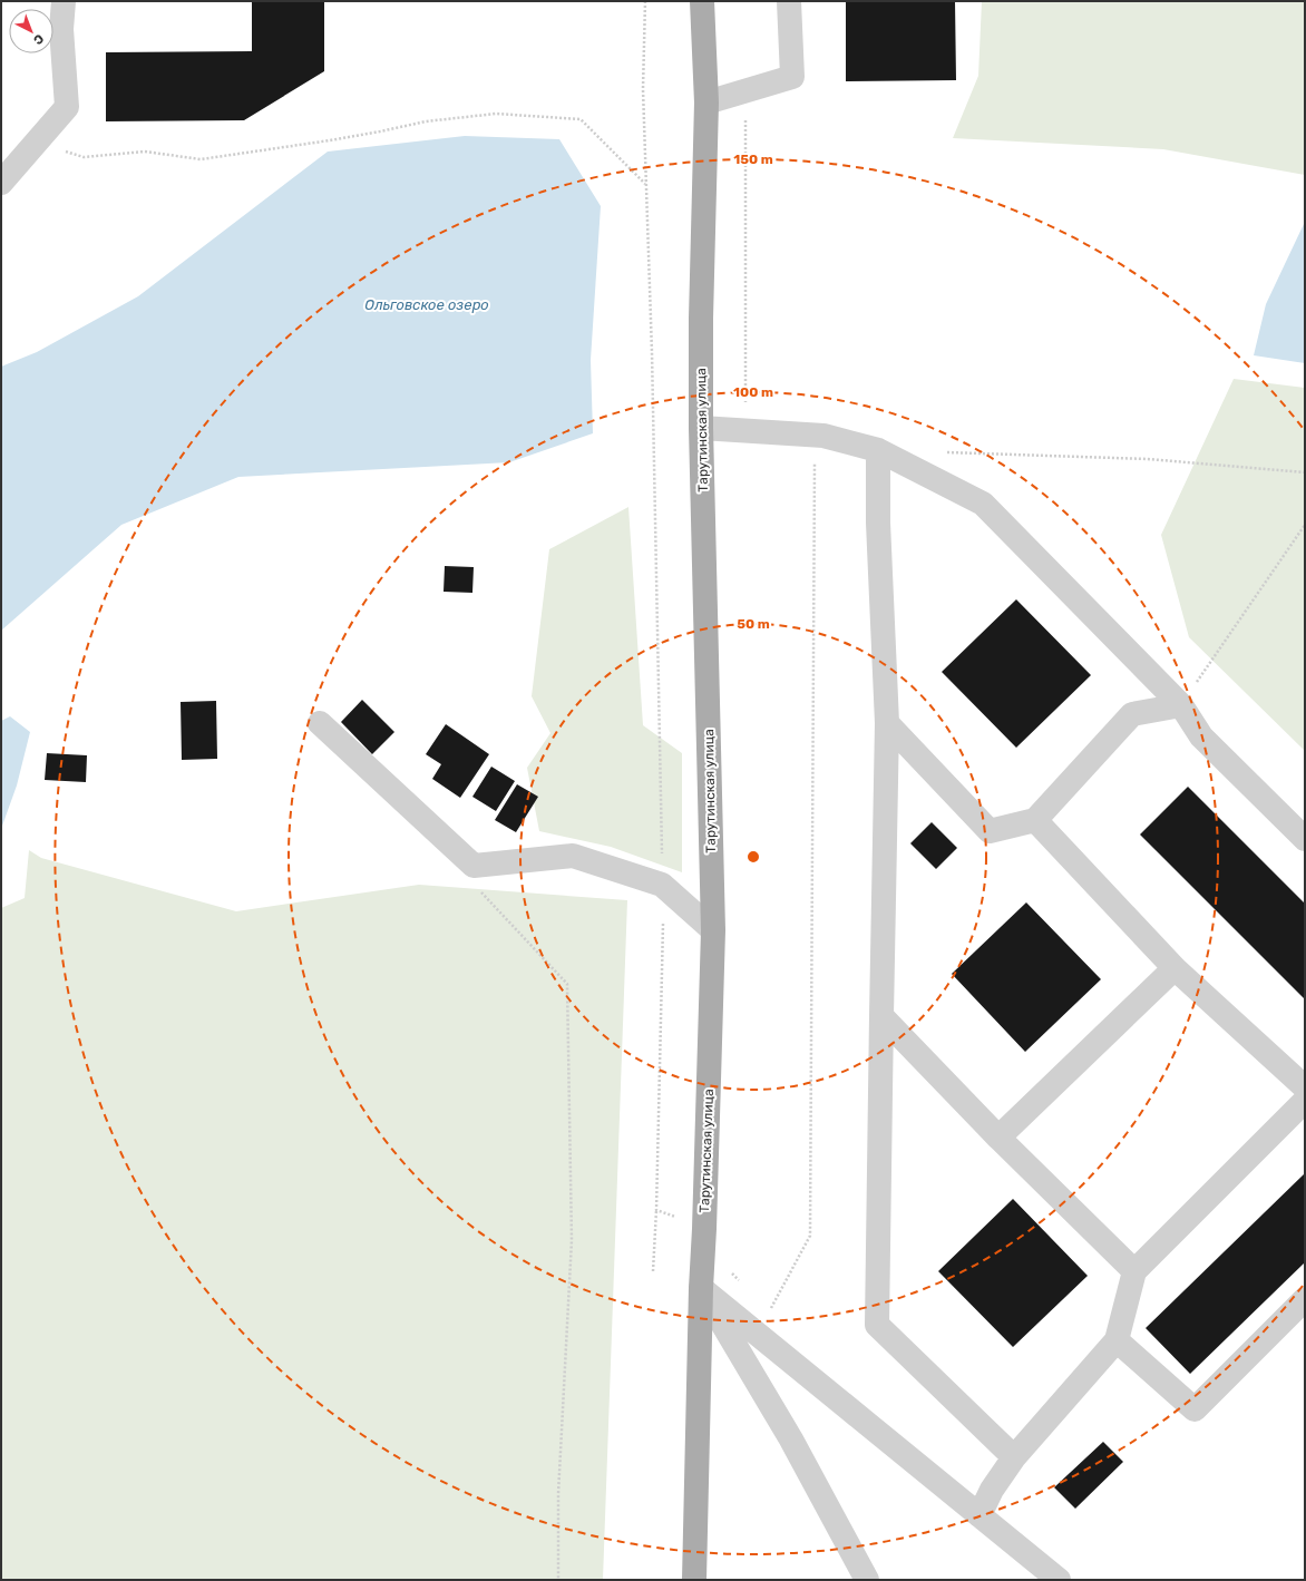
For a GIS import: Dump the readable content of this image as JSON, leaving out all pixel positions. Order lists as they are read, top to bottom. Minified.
{"streets":{"main road":["Тарутинская улица"]},"water":["Ольговское озеро"],"north":"bottom right","rings":["150 m","100 m","50 m"]}
